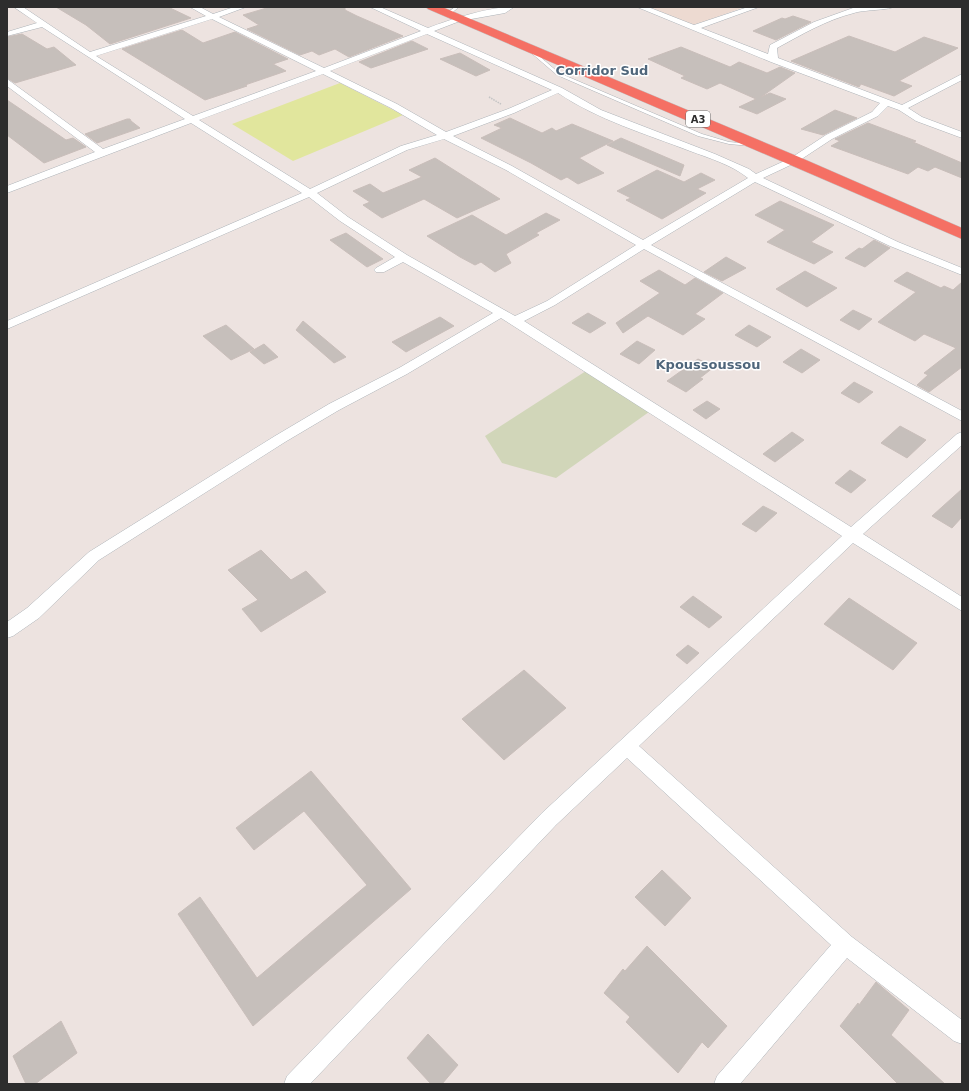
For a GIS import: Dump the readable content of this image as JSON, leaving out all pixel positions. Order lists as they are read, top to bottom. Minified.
{"streets":{"highway":["A3"]},"districts":["Corridor Sud","Kpoussoussou"]}
